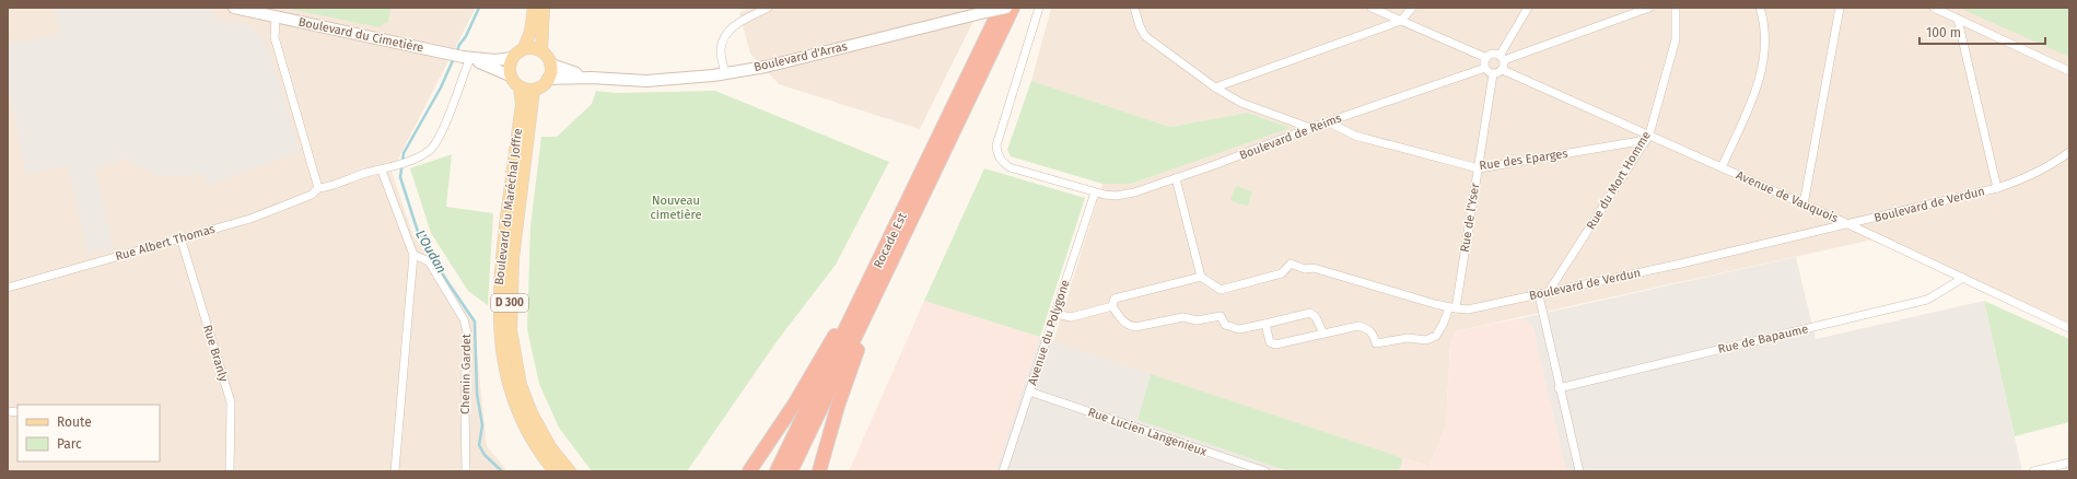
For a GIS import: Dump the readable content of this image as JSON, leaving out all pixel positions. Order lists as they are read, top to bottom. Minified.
{"streets":{"highway":["Rocade Est"],"main road":["Boulevard du Cimetière","Boulevard d'Arras","Boulevard du Maréchal Joffre","D 300"],"street":["Boulevard de Reims","Rue des Eparges","Rue du Mort Homme","Avenue de Vauquois","Boulevard de Verdun","Rue de l'Yser","Rue Albert Thomas","Avenue du Polygone","Rue de Bapaume","Rue Branly","Chemin Gardet","Rue Lucien Langenieux"]},"crossings":[["Boulevard du Cimetière","Boulevard d'Arras"],["Boulevard du Cimetière","Boulevard du Maréchal Joffre"],["Boulevard du Cimetière","Rue Albert Thomas"],["Boulevard d'Arras","Boulevard du Maréchal Joffre"],["Boulevard de Reims","Rue des Eparges"],["Boulevard de Reims","Avenue de Vauquois"],["Boulevard de Reims","Rue de l'Yser"],["Boulevard de Reims","Avenue du Polygone"],["Rue des Eparges","Rue du Mort Homme"],["Rue des Eparges","Avenue de Vauquois"],["Rue des Eparges","Rue de l'Yser"],["Rue du Mort Homme","Avenue de Vauquois"],["Rue du Mort Homme","Boulevard de Verdun"],["Avenue de Vauquois","Boulevard de Verdun"],["Avenue de Vauquois","Rue de l'Yser"],["Avenue de Vauquois","Rue de Bapaume"],["Boulevard de Verdun","Rue de l'Yser"],["Rue Albert Thomas","Rue Branly"],["Avenue du Polygone","Rue Lucien Langenieux"]],"water":["L'Oudan"],"parks":["Nouveau cimetière"],"legend":["Route","Parc"],"scale_bar":"100 m"}
